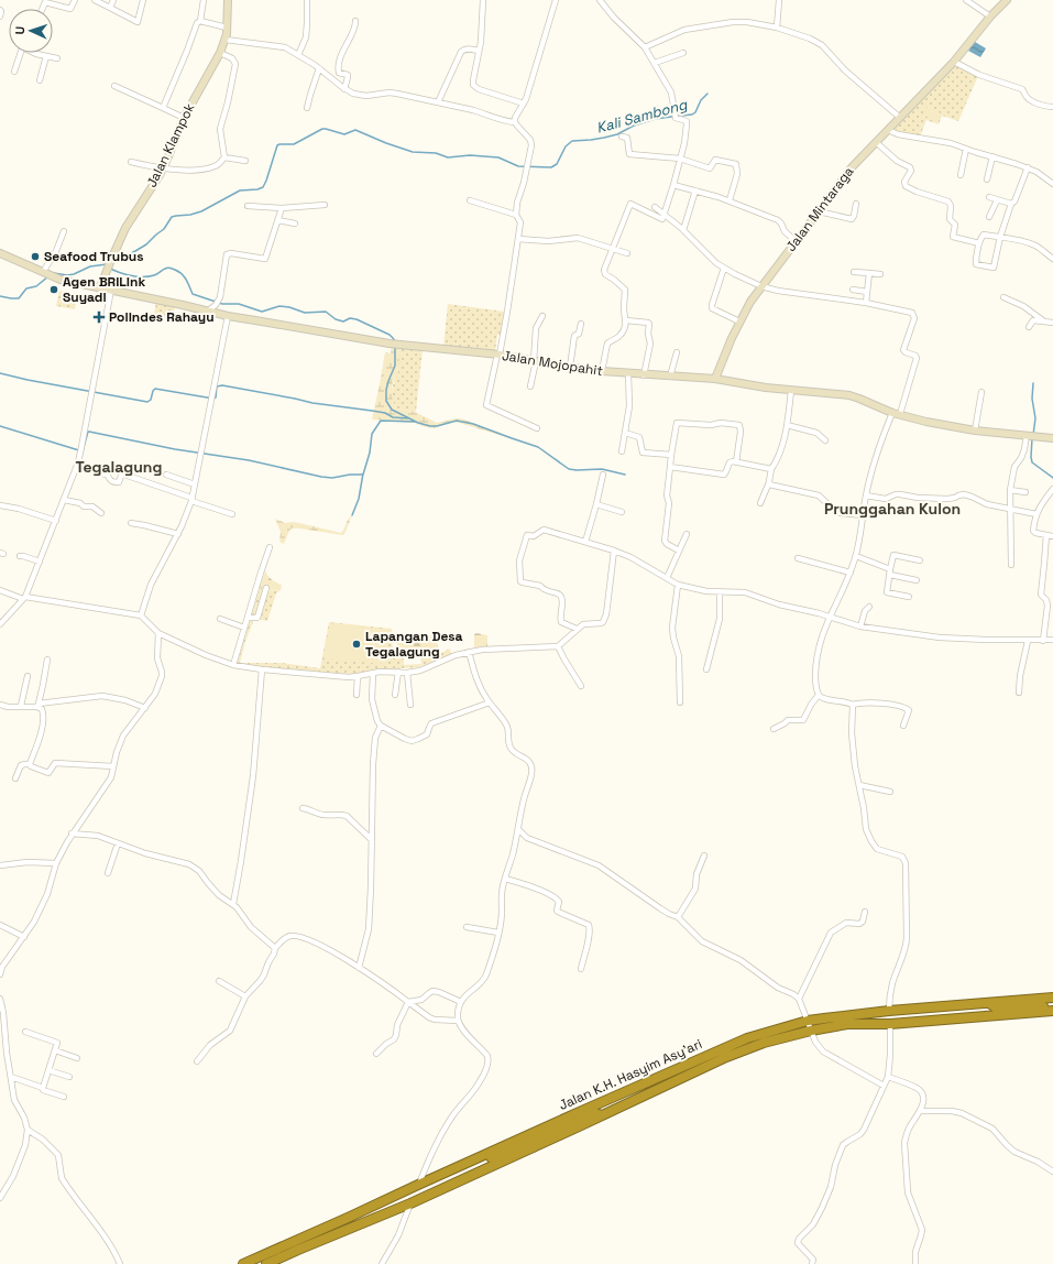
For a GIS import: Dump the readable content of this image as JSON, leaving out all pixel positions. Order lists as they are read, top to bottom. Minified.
{"streets":{"highway":["Jalan K.H. Hasyim Asy'ari"],"street":["Jalan Klampok","Jalan Mintaraga","Jalan Mojopahit"]},"crossings":[["Jalan Klampok","Jalan Mojopahit"],["Jalan Mintaraga","Jalan Mojopahit"]],"districts":["Tegalagung","Prunggahan Kulon"],"water":["Kali Sambong"],"places":{"other":["Seafood Trubus","Agen BRILink Suyadi","Lapangan Desa Tegalagung"],"health":["Polindes Rahayu"]},"north":"left"}
